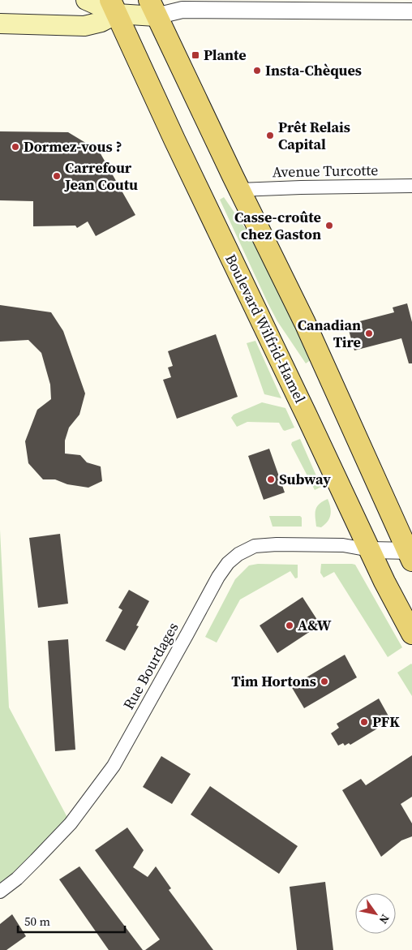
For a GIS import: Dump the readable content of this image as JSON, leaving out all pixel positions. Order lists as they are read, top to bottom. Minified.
{"streets":{"main road":["Boulevard Wilfrid-Hamel"],"street":["Avenue Turcotte","Rue Bourdages"]},"crossings":[["Boulevard Wilfrid-Hamel","Rue Bourdages"]],"places":{"transit":["Plante"],"other":["Insta-Chèques","Prêt Relais Capital","Dormez-vous ?","Carrefour Jean Coutu","Casse-croûte chez Gaston","Canadian Tire","Subway","A&W","Tim Hortons","PFK"]},"scale_bar":"50 m","north":"bottom right"}
